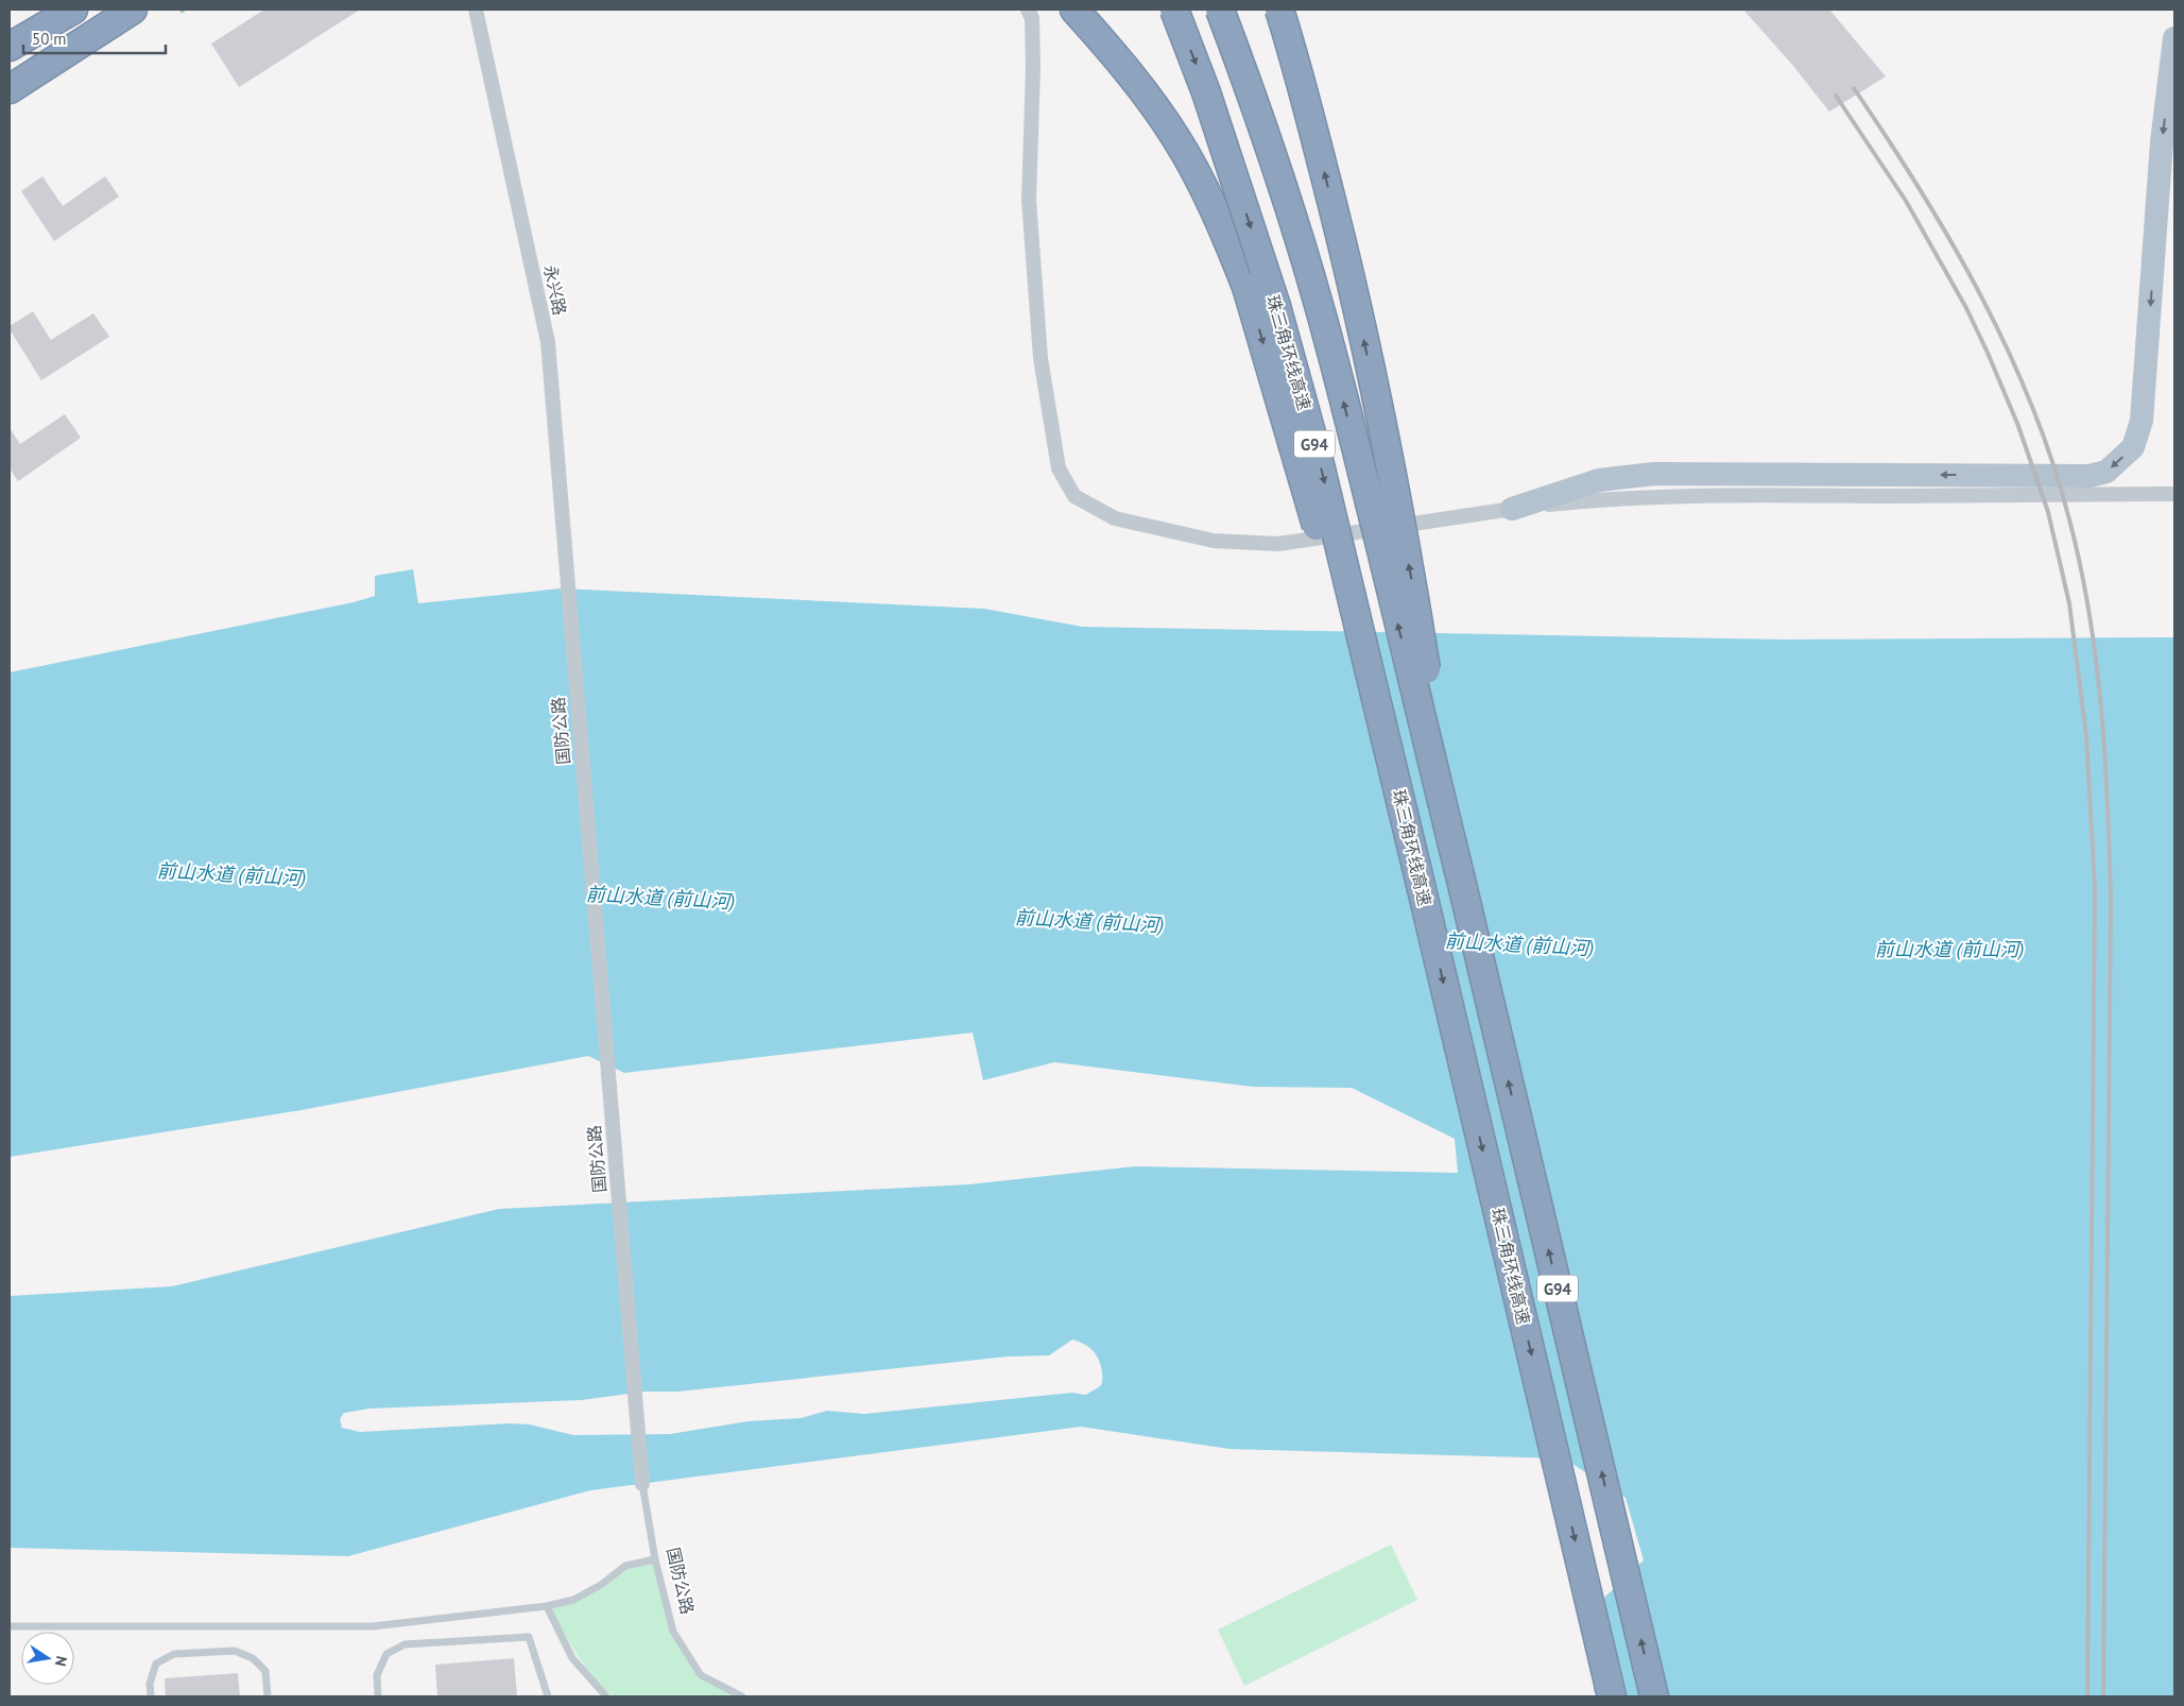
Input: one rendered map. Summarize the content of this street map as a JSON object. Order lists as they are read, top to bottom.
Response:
{
  "streets": {
    "highway": ["珠三角环线高速", "G94"],
    "street": ["永兴路", "国防公路"]
  },
  "crossings": [
    ["永兴路", "国防公路"]
  ],
  "water": ["前山水道 (前山河)"],
  "scale_bar": "50 m",
  "north": "right"
}
